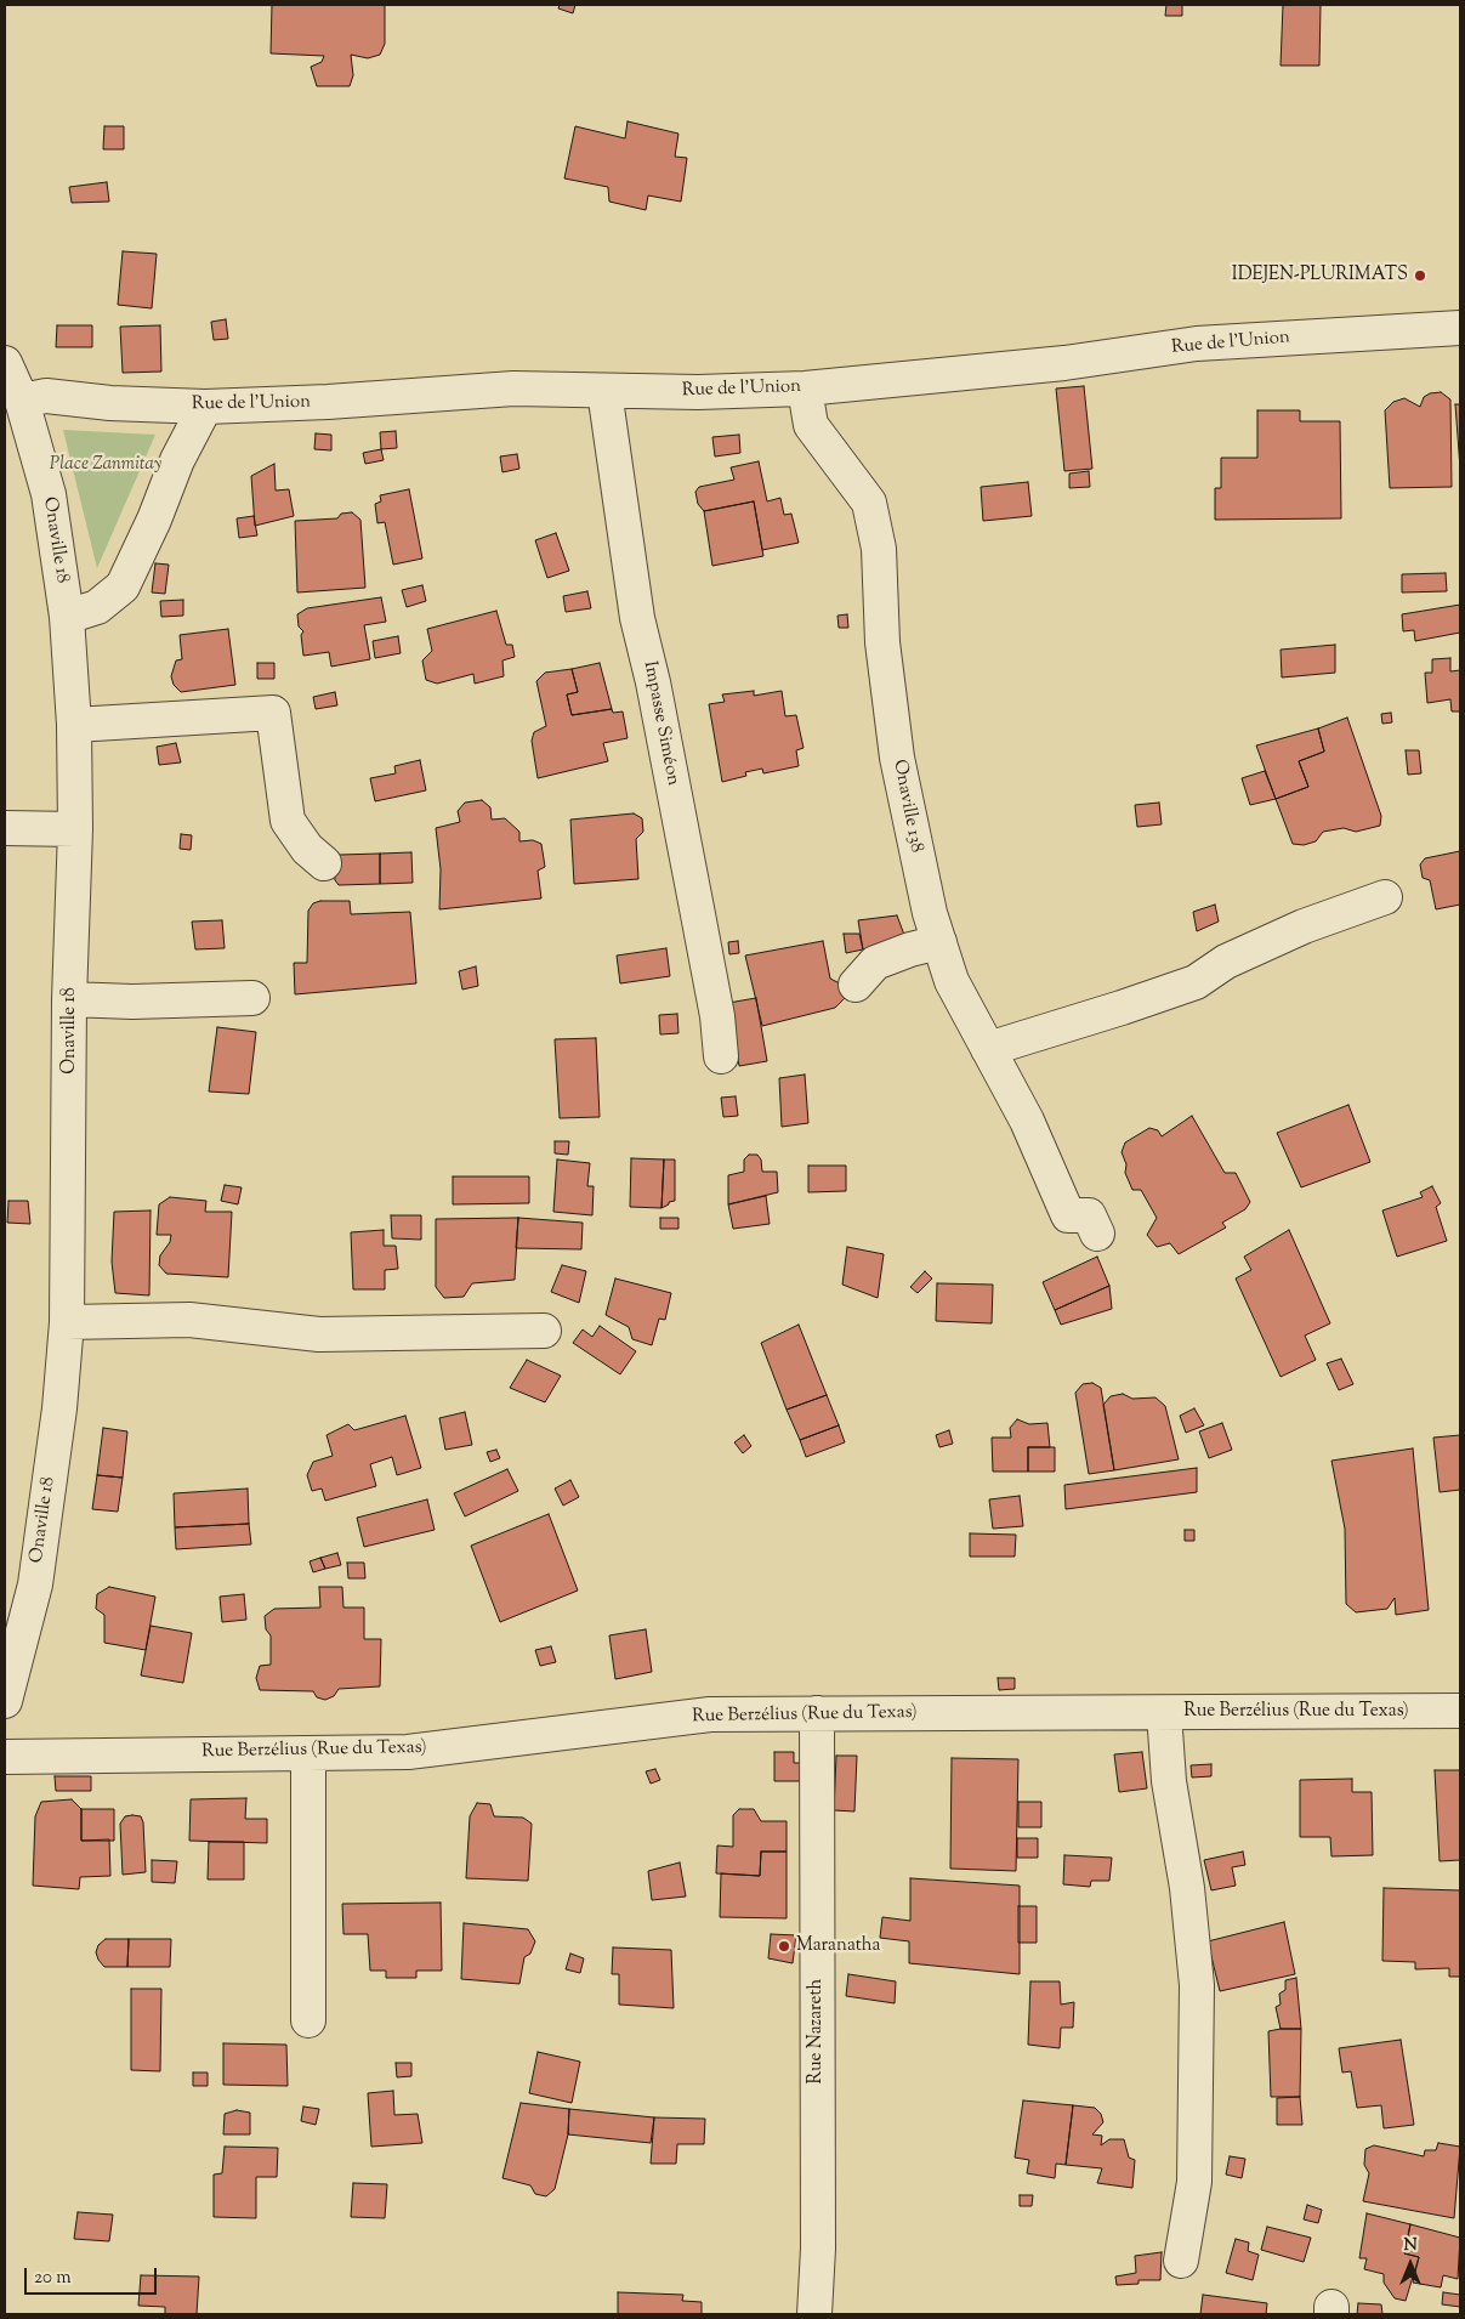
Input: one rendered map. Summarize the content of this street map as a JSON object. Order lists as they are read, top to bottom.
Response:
{
  "streets": {
    "street": [
      "Rue de l'Union",
      "Onaville 18",
      "Impasse Siméon",
      "Onaville 138",
      "Rue Berzélius (Rue du Texas)",
      "Rue Nazareth"
    ]
  },
  "crossings": [
    ["Rue de l'Union", "Onaville 18"],
    ["Rue de l'Union", "Impasse Siméon"],
    ["Rue de l'Union", "Onaville 138"],
    ["Rue Berzélius (Rue du Texas)", "Rue Nazareth"]
  ],
  "parks": ["Place Zanmitay"],
  "places": ["IDEJEN-PLURIMATS", "Maranatha"],
  "scale_bar": "20 m",
  "north": "top"
}
